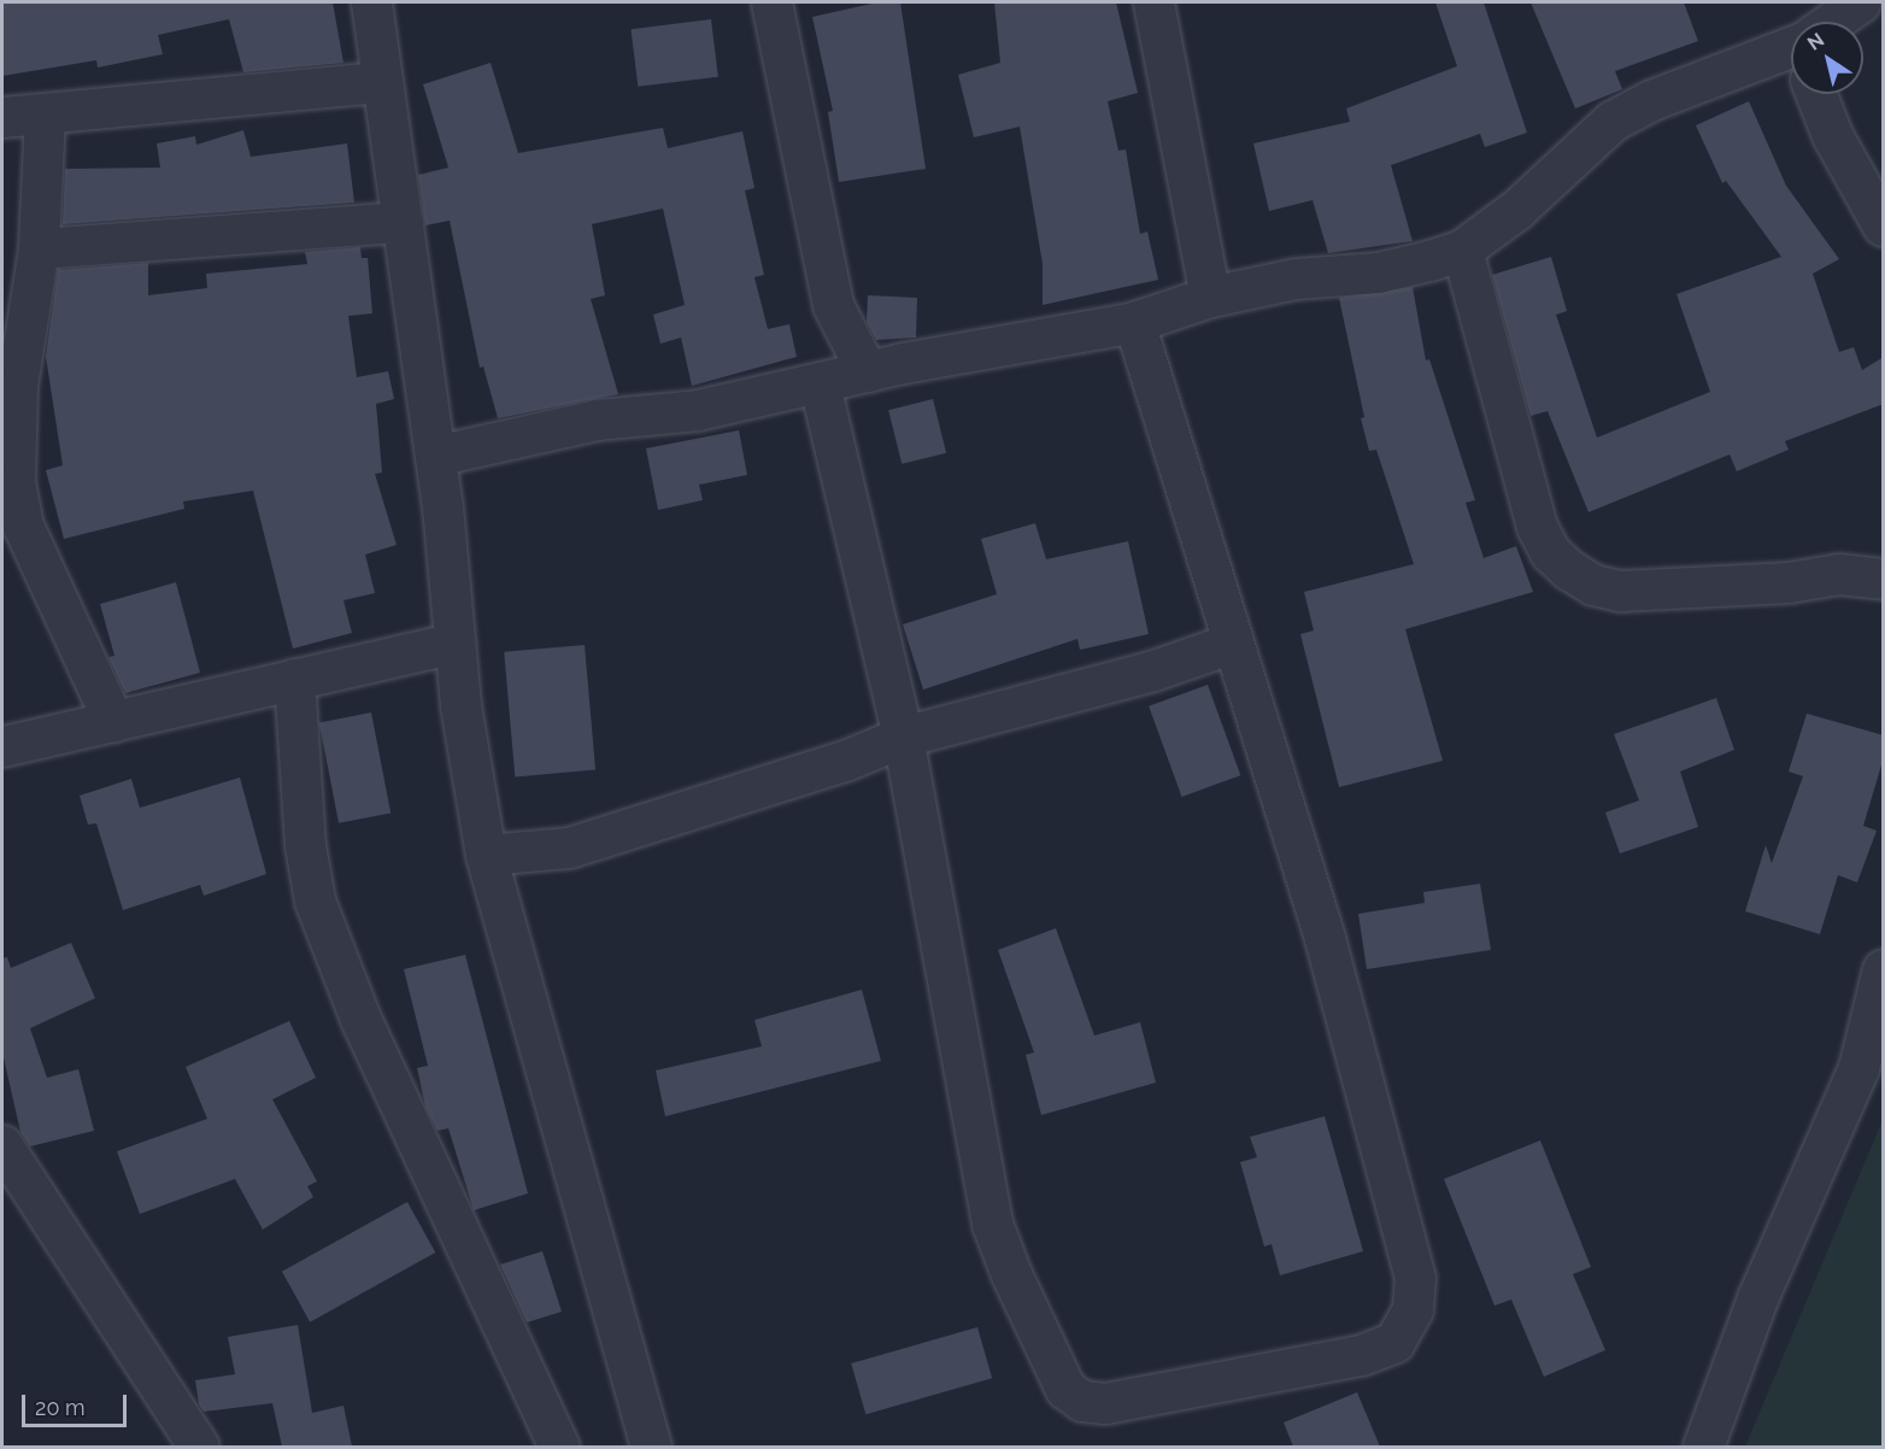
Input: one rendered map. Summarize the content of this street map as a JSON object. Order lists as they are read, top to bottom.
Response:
{
  "scale_bar": "20 m",
  "north": "top left"
}
